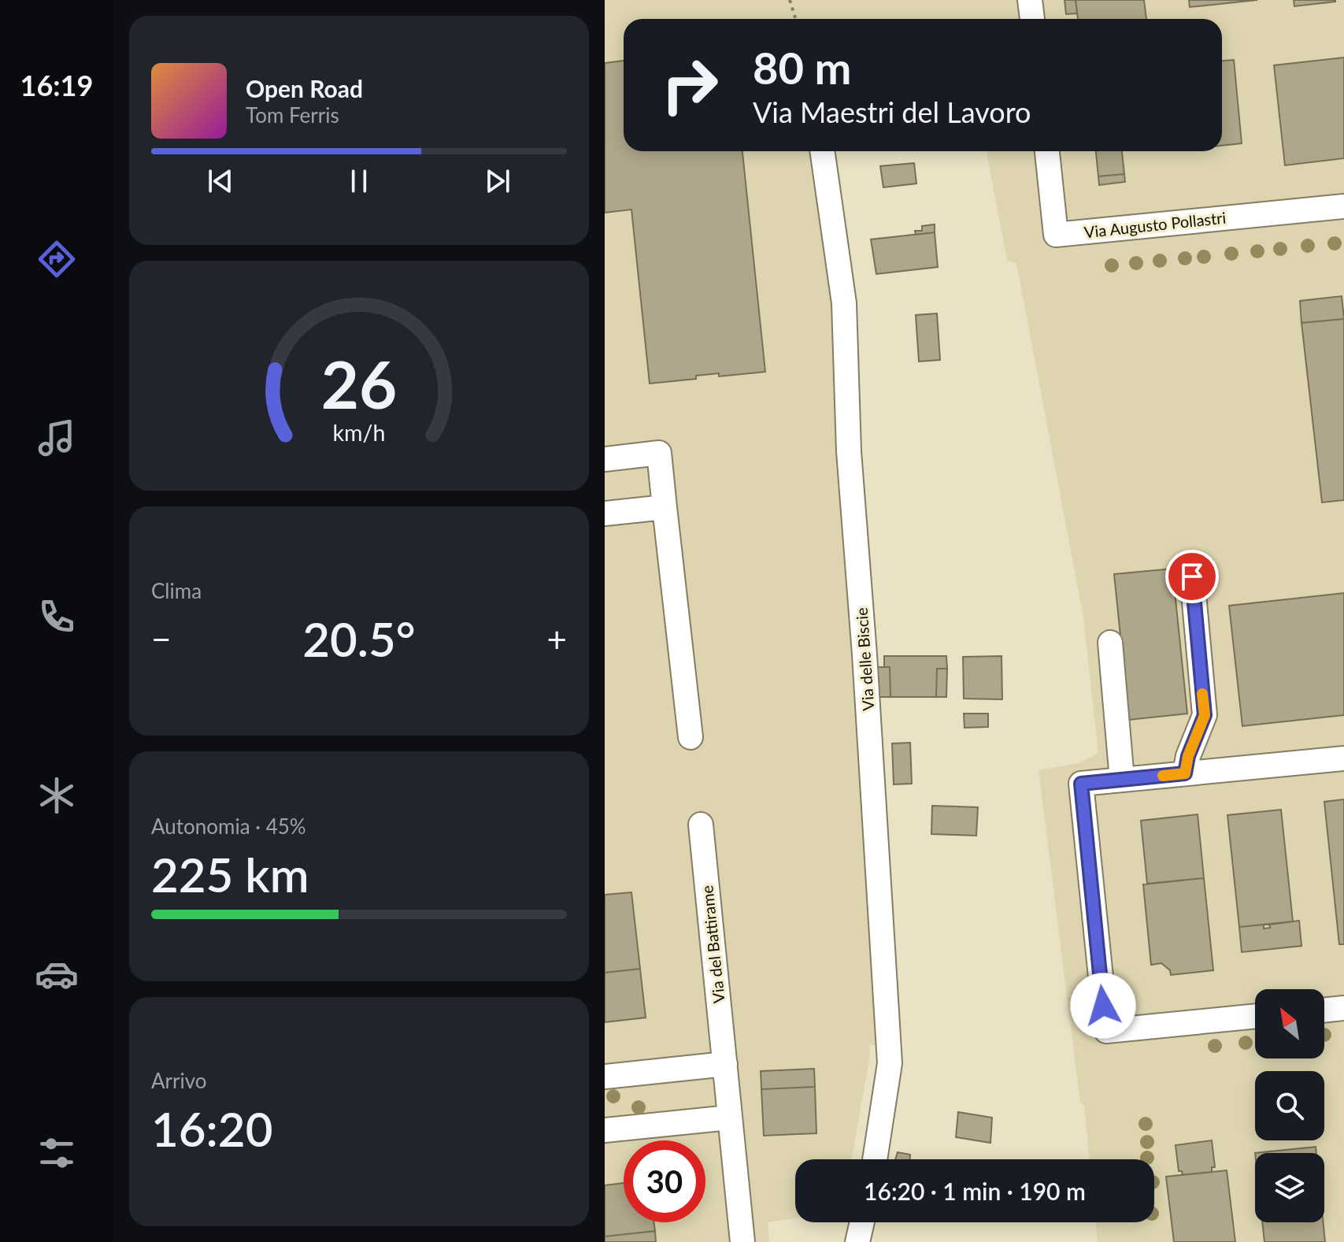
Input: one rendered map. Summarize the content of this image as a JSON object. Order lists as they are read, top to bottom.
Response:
{
  "streets": {
    "street": ["Via Augusto Pollastri", "Via delle Biscie", "Via del Battirame"]
  },
  "north": "top left",
  "page": {
    "tabs": "16:19",
    "turn": ["80 m", "Via Maestri del Lavoro"],
    "song": ["Open Road", "Tom Ferris"],
    "tile": [
      "Clima",
      ["Autonomia · 45%", "225 km"],
      ["Arrivo", "16:20"]
    ],
    "heat": ["−", "20.5°", "+"],
    "limit": "30",
    "trip": "16:20 · 1 min · 190 m",
    "gauge": ["26", "km/h"]
  }
}
